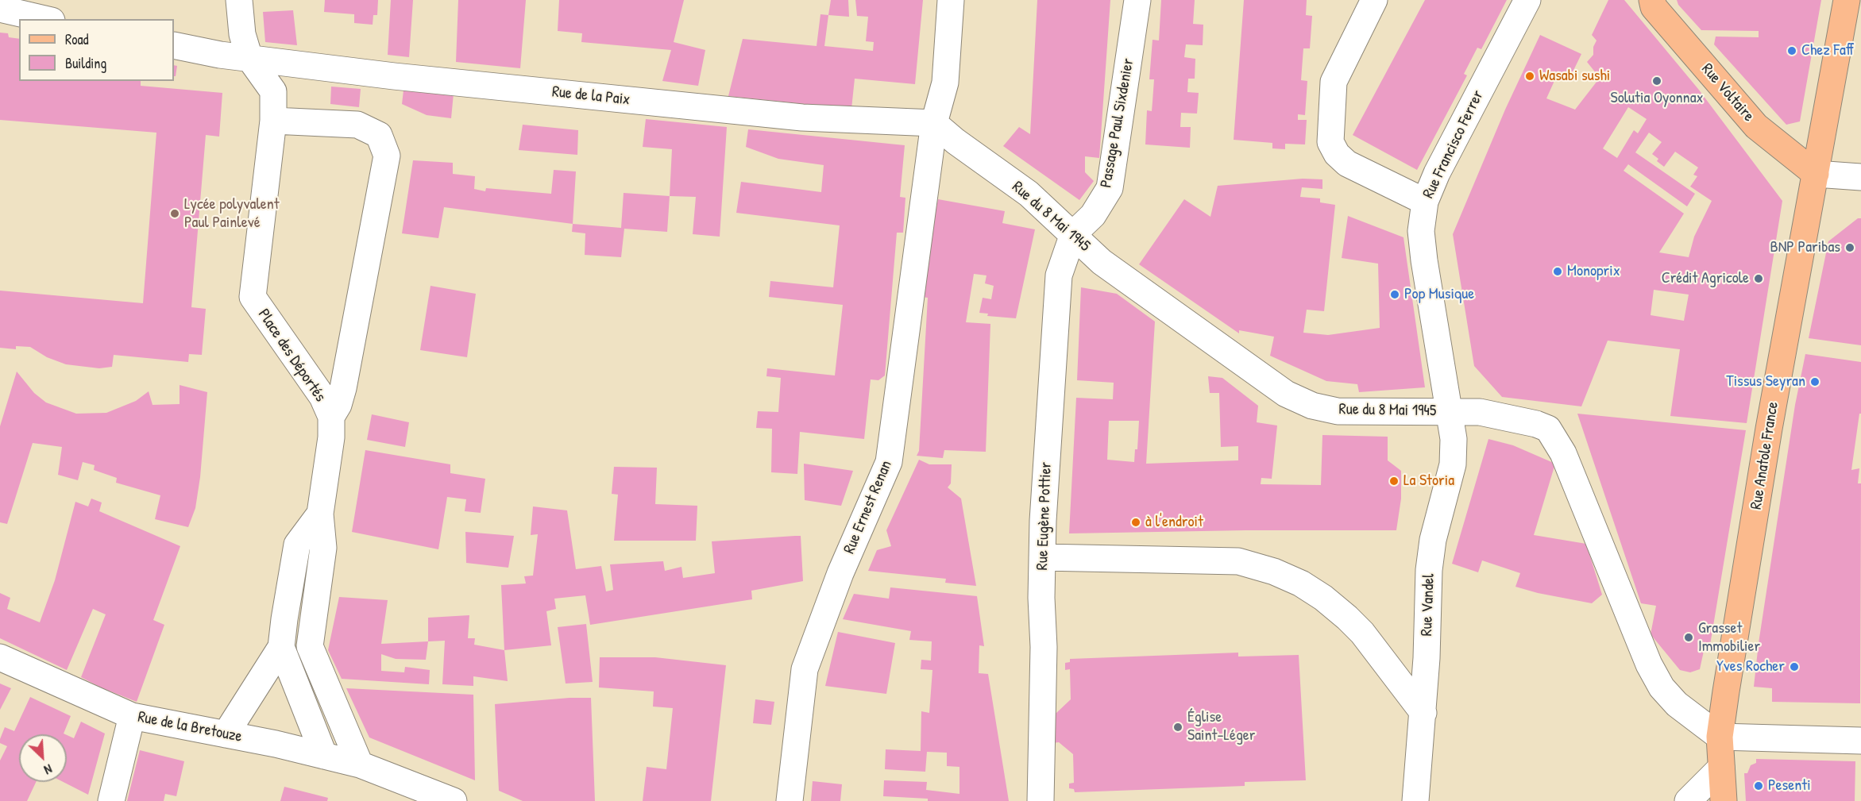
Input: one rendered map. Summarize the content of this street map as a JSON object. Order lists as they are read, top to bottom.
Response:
{
  "streets": {
    "main road": ["Rue Voltaire", "Rue Anatole France"],
    "street": [
      "Rue de la Paix",
      "Passage Paul Sixdenier",
      "Rue Francisco Ferrer",
      "Rue du 8 Mai 1945",
      "Place des Déportés",
      "Rue Ernest Renan",
      "Rue Eugène Pottier",
      "Rue Vandel",
      "Rue de la Bretouze"
    ]
  },
  "crossings": [
    ["Rue Voltaire", "Rue Anatole France"],
    ["Rue de la Paix", "Rue du 8 Mai 1945"],
    ["Rue de la Paix", "Place des Déportés"],
    ["Rue de la Paix", "Rue Ernest Renan"],
    ["Passage Paul Sixdenier", "Rue du 8 Mai 1945"],
    ["Passage Paul Sixdenier", "Rue Eugène Pottier"],
    ["Rue Francisco Ferrer", "Rue du 8 Mai 1945"],
    ["Rue Francisco Ferrer", "Rue Vandel"],
    ["Rue du 8 Mai 1945", "Rue Anatole France"],
    ["Rue du 8 Mai 1945", "Rue Ernest Renan"],
    ["Rue du 8 Mai 1945", "Rue Eugène Pottier"],
    ["Rue du 8 Mai 1945", "Rue Vandel"],
    ["Place des Déportés", "Rue de la Bretouze"]
  ],
  "places": [
    "Chez Faff",
    "Wasabi sushi",
    "Solutia Oyonnax",
    "Lycée polyvalent Paul Painlevé",
    "BNP Paribas",
    "Monoprix",
    "Crédit Agricole",
    "Pop Musique",
    "Tissus Seyran",
    "La Storia",
    "à l'endroit",
    "Grasset Immobilier",
    "Yves Rocher",
    "Église Saint-Léger",
    "Pesenti"
  ],
  "legend": ["Road", "Building"],
  "north": "bottom right"
}
